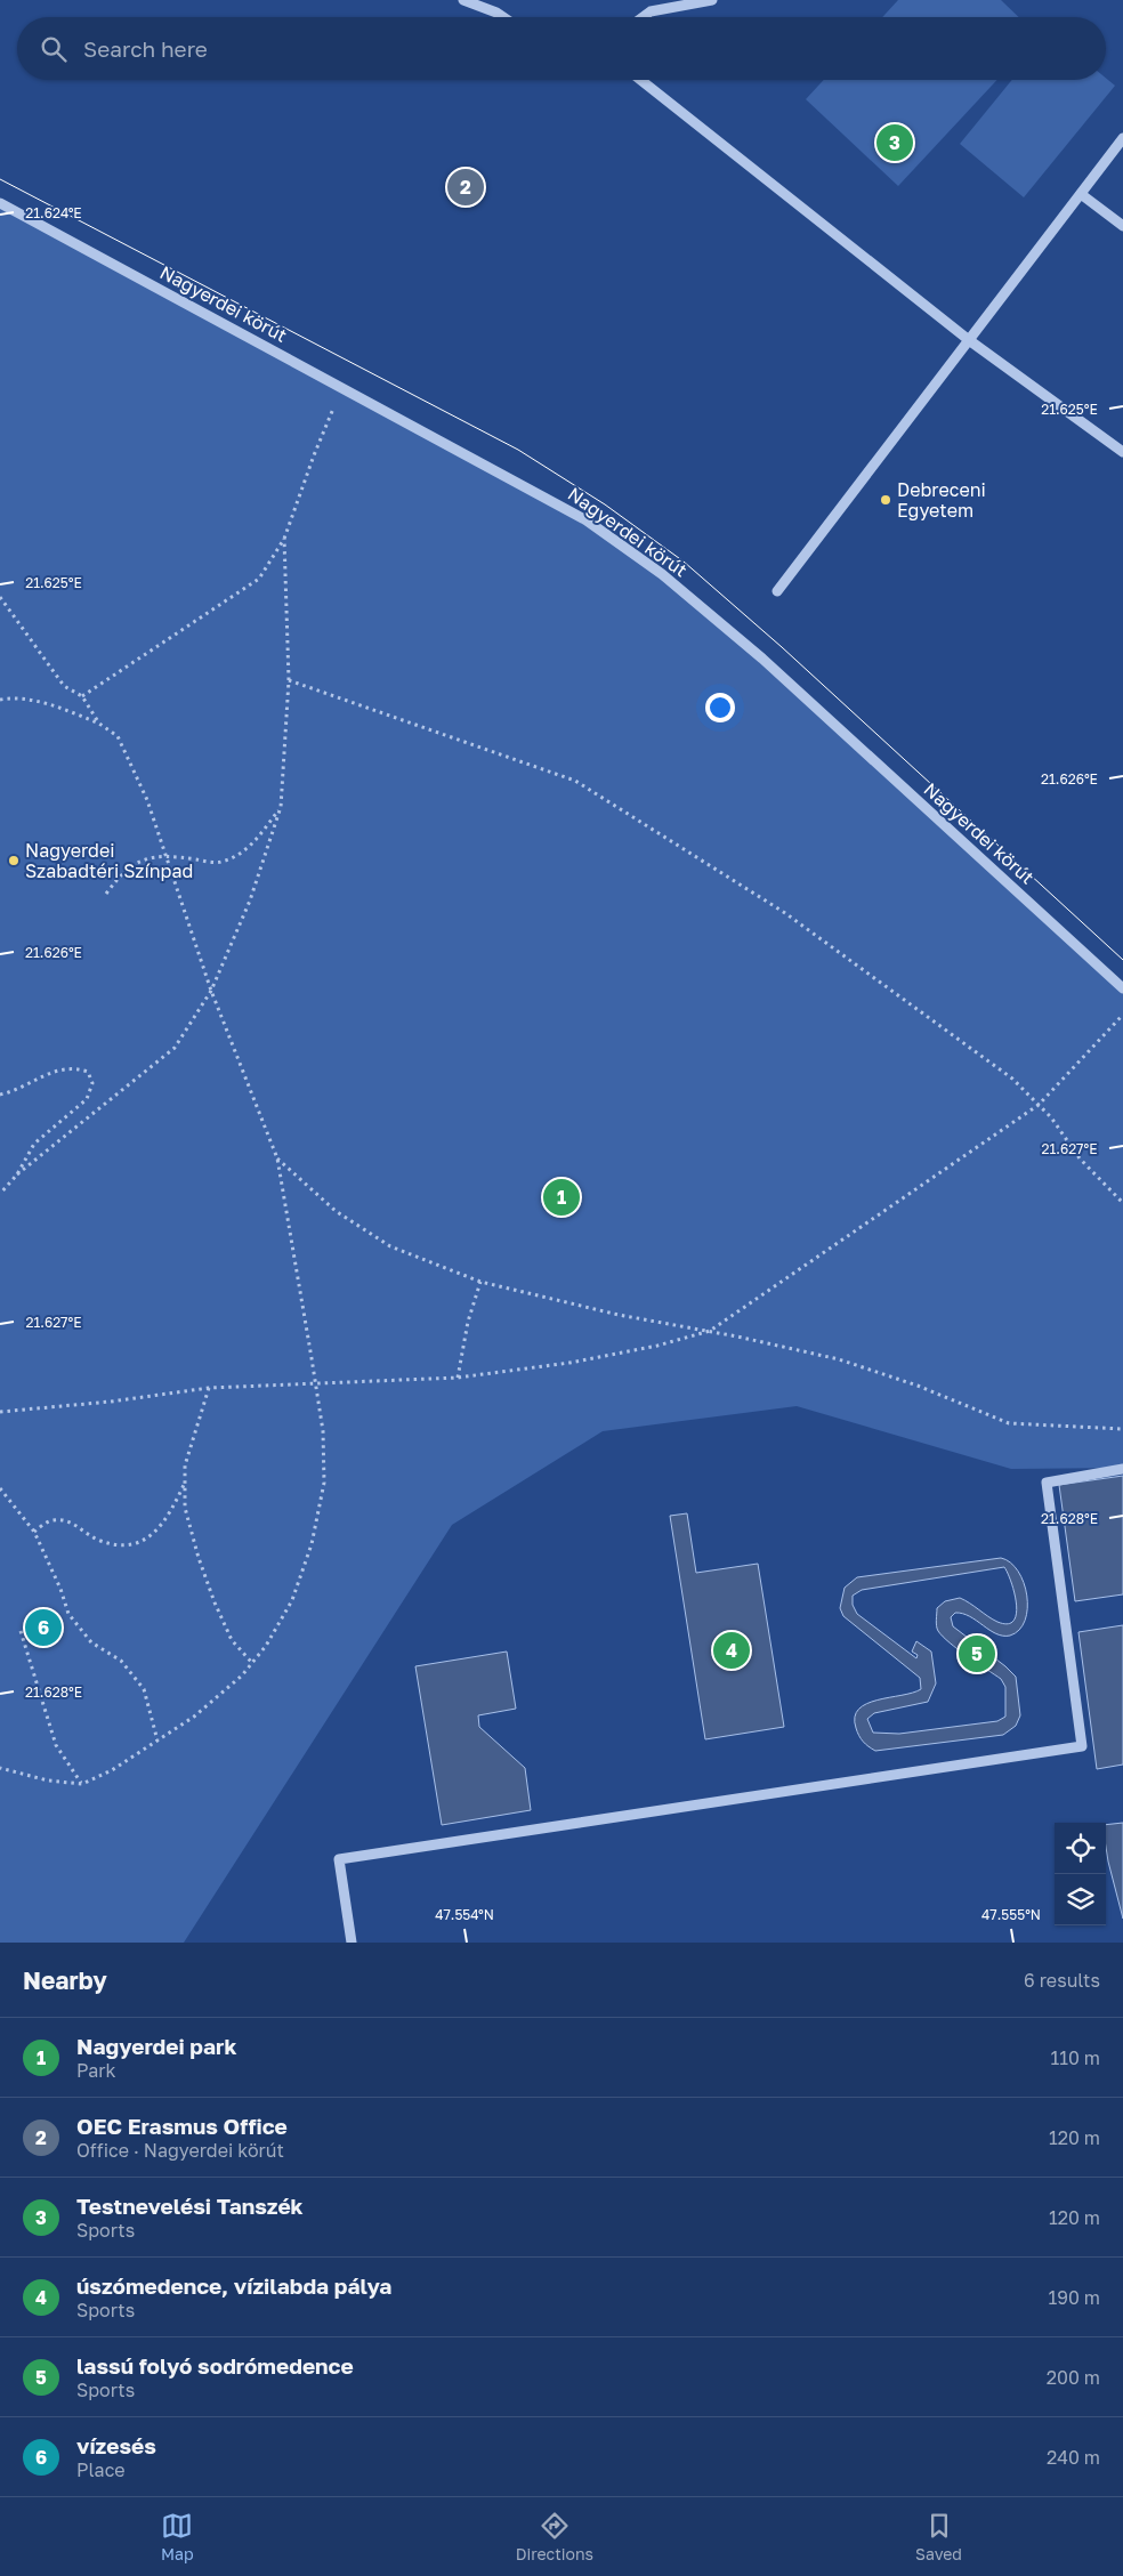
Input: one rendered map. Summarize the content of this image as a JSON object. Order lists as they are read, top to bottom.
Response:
{
  "streets": {
    "street": ["Nagyerdei körút"]
  },
  "places": ["Debreceni Egyetem", "Nagyerdei Szabadtéri Színpad"],
  "page": {
    "search": "Search here",
    "pins": [
      "3",
      "2",
      "1",
      "6",
      "4",
      "5"
    ],
    "heading": ["Nearby", "6 results"],
    "list": [
      {
        "mark": "1",
        "name": "Nagyerdei park",
        "note": "Park",
        "value": "110 m"
      },
      {
        "mark": "2",
        "name": "OEC Erasmus Office",
        "note": "Office · Nagyerdei körút",
        "value": "120 m"
      },
      {
        "mark": "3",
        "name": "Testnevelési Tanszék",
        "note": "Sports",
        "value": "120 m"
      },
      {
        "mark": "4",
        "name": "úszómedence, vízilabda pálya",
        "note": "Sports",
        "value": "190 m"
      },
      {
        "mark": "5",
        "name": "lassú folyó sodrómedence",
        "note": "Sports",
        "value": "200 m"
      },
      {
        "mark": "6",
        "name": "vízesés",
        "note": "Place",
        "value": "240 m"
      }
    ],
    "nav": ["Map", "Directions", "Saved"]
  },
  "coordinates": [
    "21.624°E",
    "21.625°E",
    "21.626°E",
    "21.627°E",
    "21.628°E",
    "47.554°N",
    "47.555°N"
  ]
}
